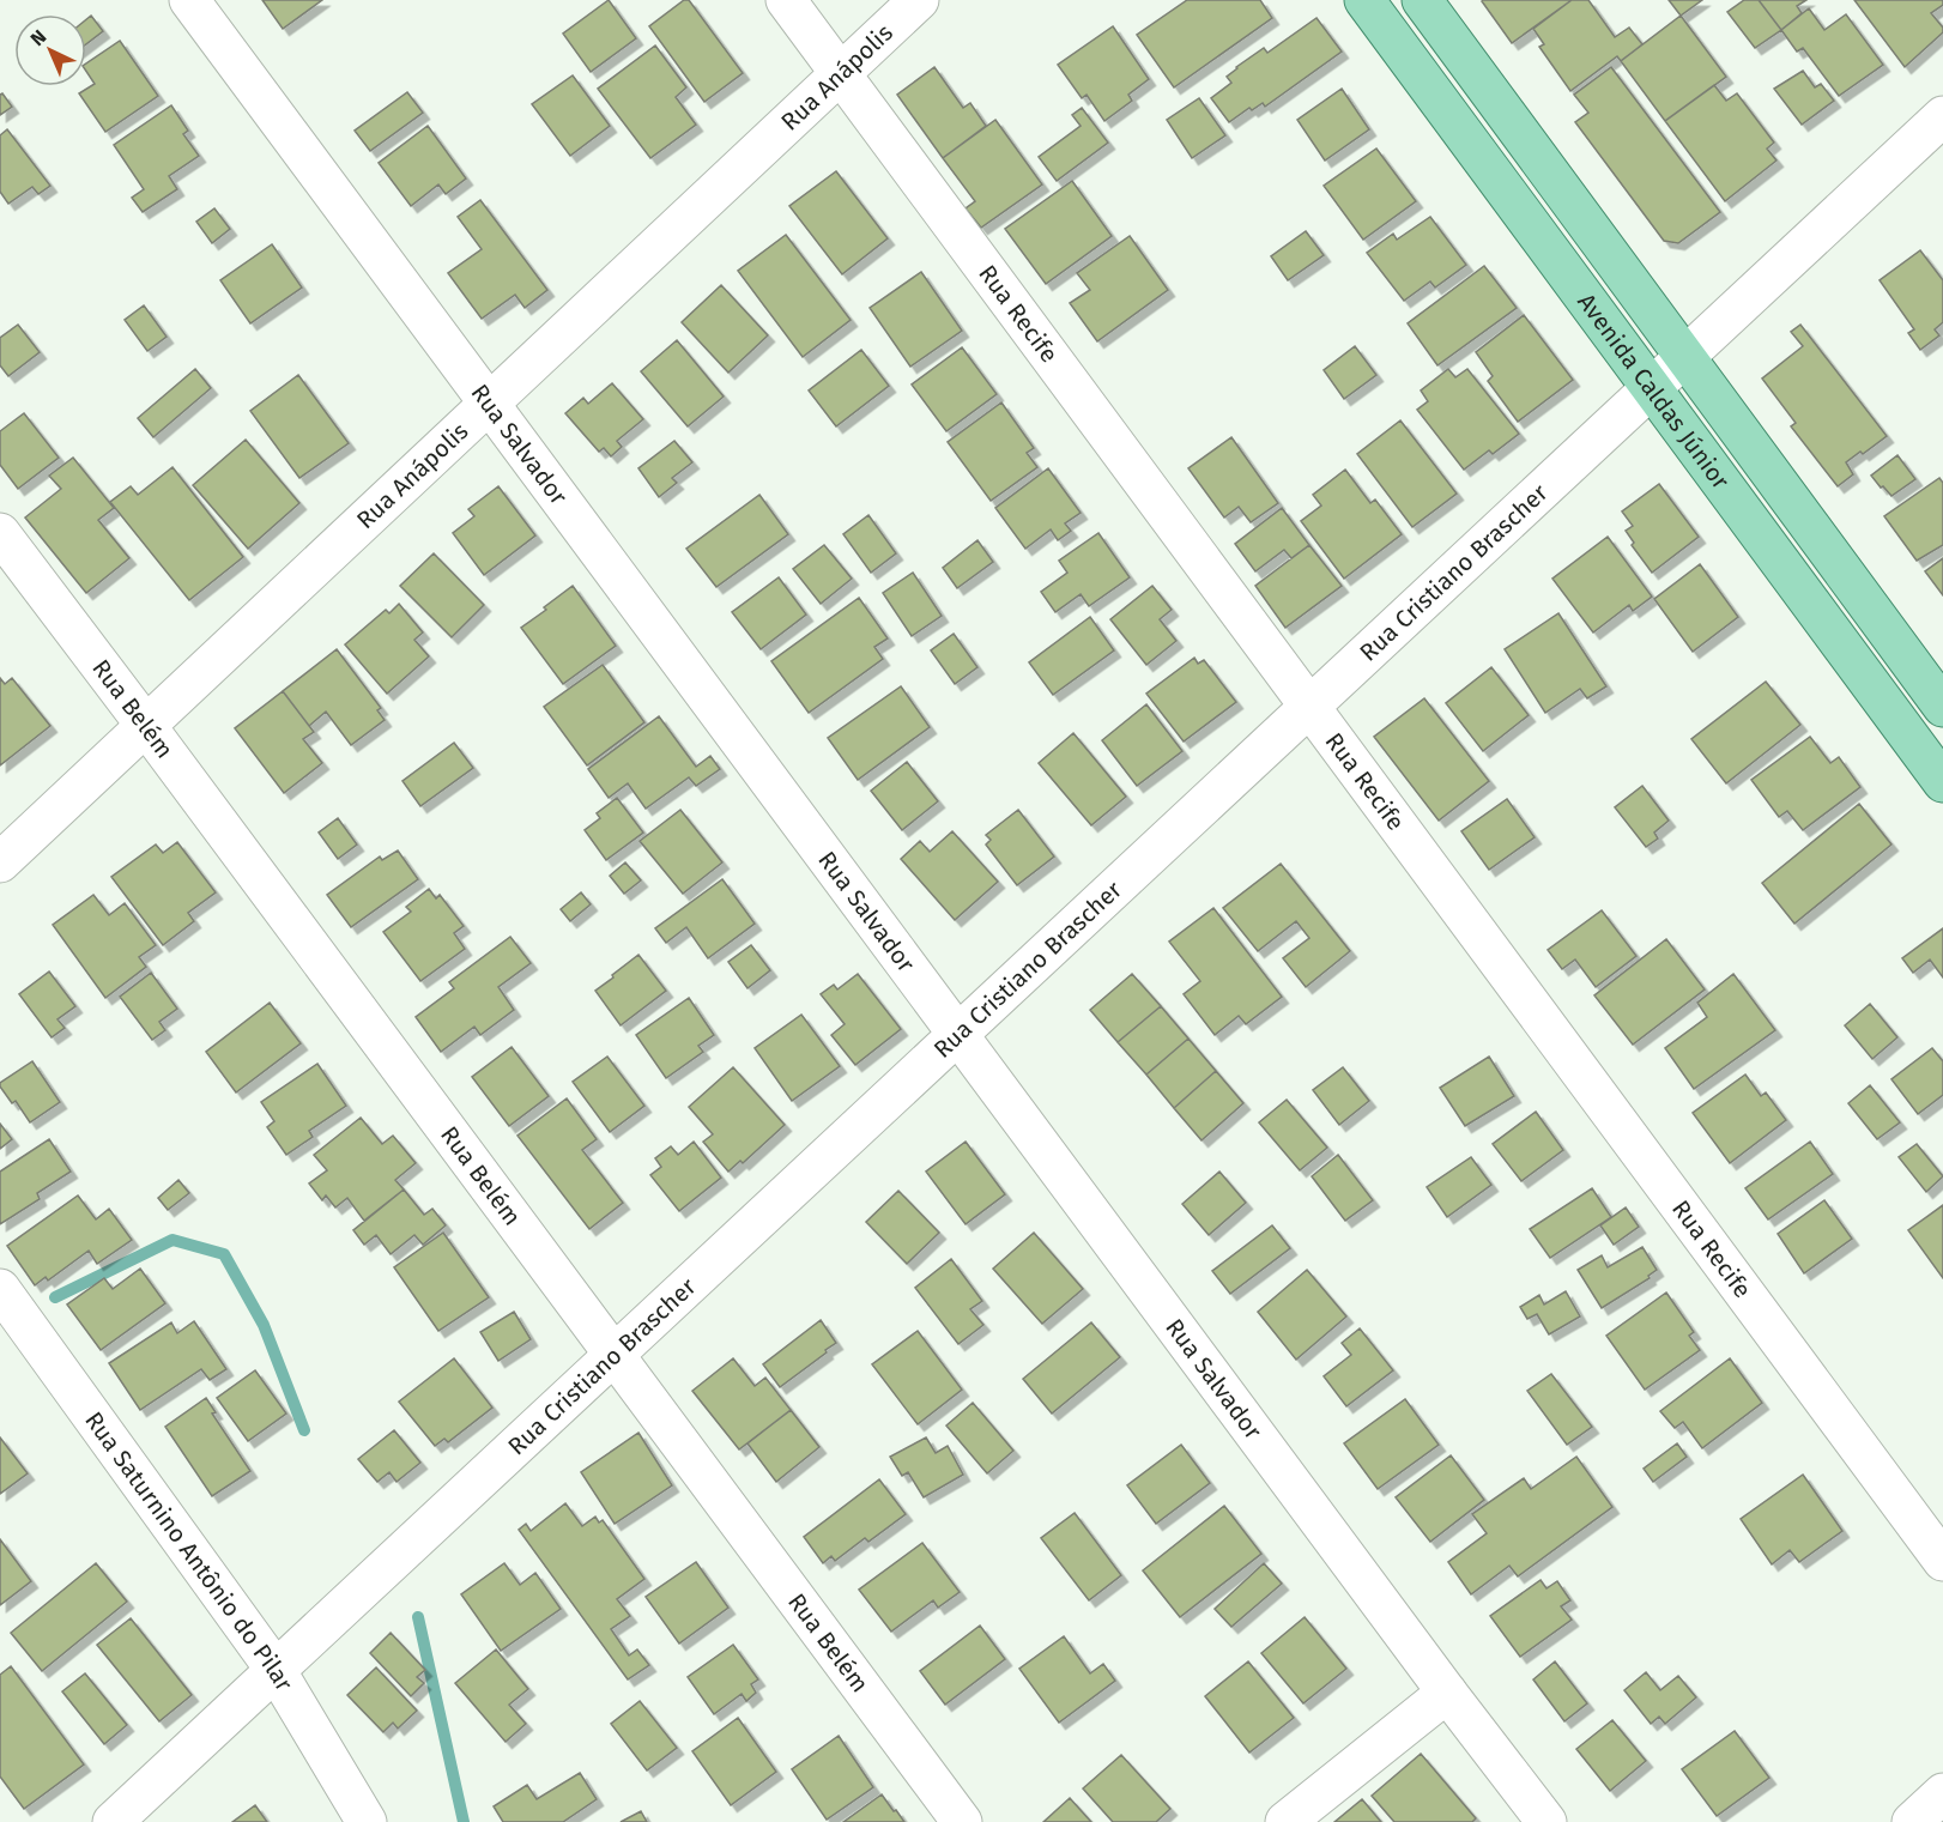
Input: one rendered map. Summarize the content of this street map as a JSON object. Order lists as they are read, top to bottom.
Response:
{
  "streets": {
    "main road": ["Avenida Caldas Júnior"],
    "street": [
      "Rua Anápolis",
      "Rua Recife",
      "Rua Salvador",
      "Rua Cristiano Brascher",
      "Rua Belém",
      "Rua Saturnino Antônio do Pilar"
    ]
  },
  "crossings": [
    ["Rua Anápolis", "Rua Recife"],
    ["Rua Anápolis", "Rua Salvador"],
    ["Rua Anápolis", "Rua Belém"],
    ["Rua Recife", "Rua Cristiano Brascher"],
    ["Avenida Caldas Júnior", "Rua Cristiano Brascher"],
    ["Rua Salvador", "Rua Cristiano Brascher"],
    ["Rua Cristiano Brascher", "Rua Belém"],
    ["Rua Cristiano Brascher", "Rua Saturnino Antônio do Pilar"]
  ],
  "north": "top left"
}
